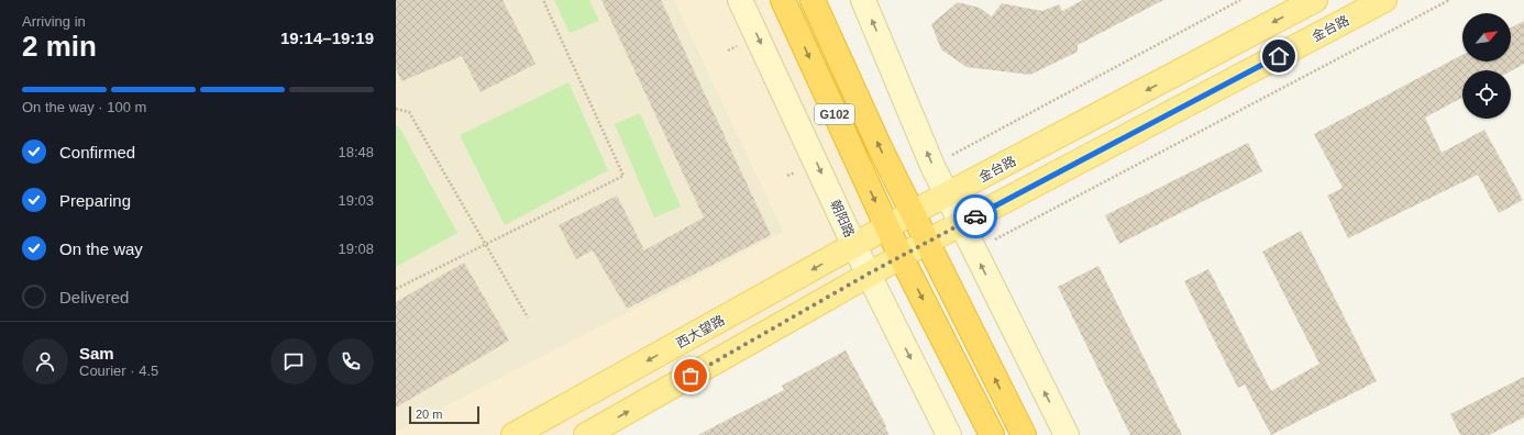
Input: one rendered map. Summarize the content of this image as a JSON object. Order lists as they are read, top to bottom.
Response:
{
  "streets": {
    "highway": ["G102"],
    "main road": ["金台路", "西大望路"],
    "street": ["朝阳路"]
  },
  "crossings": [
    ["金台路", "G102"],
    ["金台路", "西大望路"],
    ["G102", "西大望路"],
    ["朝阳路", "西大望路"]
  ],
  "scale_bar": "20 m",
  "north": "top right",
  "page": {
    "heading": ["2 min", "Arriving in", "19:14–19:19"],
    "panel": ["Sam", "Courier · 4.5"],
    "bar": "On the way · 100 m",
    "list": [
      ["Confirmed", "18:48"],
      ["Preparing", "19:03"],
      ["On the way", "19:08"],
      "Delivered"
    ],
    "scale": "20 m"
  }
}
